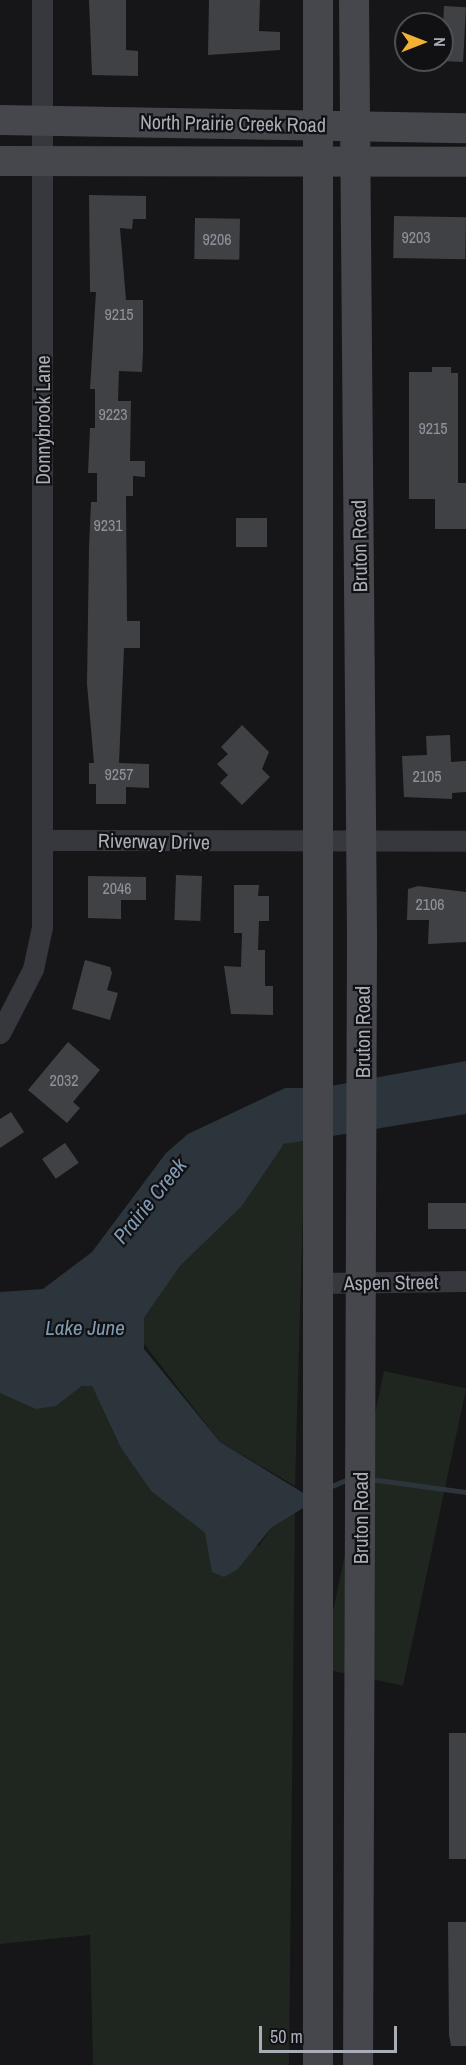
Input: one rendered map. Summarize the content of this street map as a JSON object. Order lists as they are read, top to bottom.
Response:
{
  "streets": {
    "main road": ["North Prairie Creek Road", "Bruton Road"],
    "street": ["Donnybrook Lane", "Riverway Drive", "Aspen Street"]
  },
  "crossings": [
    ["North Prairie Creek Road", "Donnybrook Lane"],
    ["North Prairie Creek Road", "Bruton Road"],
    ["Donnybrook Lane", "Riverway Drive"],
    ["Bruton Road", "Riverway Drive"],
    ["Bruton Road", "Aspen Street"]
  ],
  "water": ["Prairie Creek", "Lake June"],
  "house_numbers": [
    "9203",
    "9206",
    "9215",
    "9223",
    "9215",
    "9231",
    "9257",
    "2105",
    "2046",
    "2106",
    "2032"
  ],
  "scale_bar": "50 m",
  "north": "right"
}
